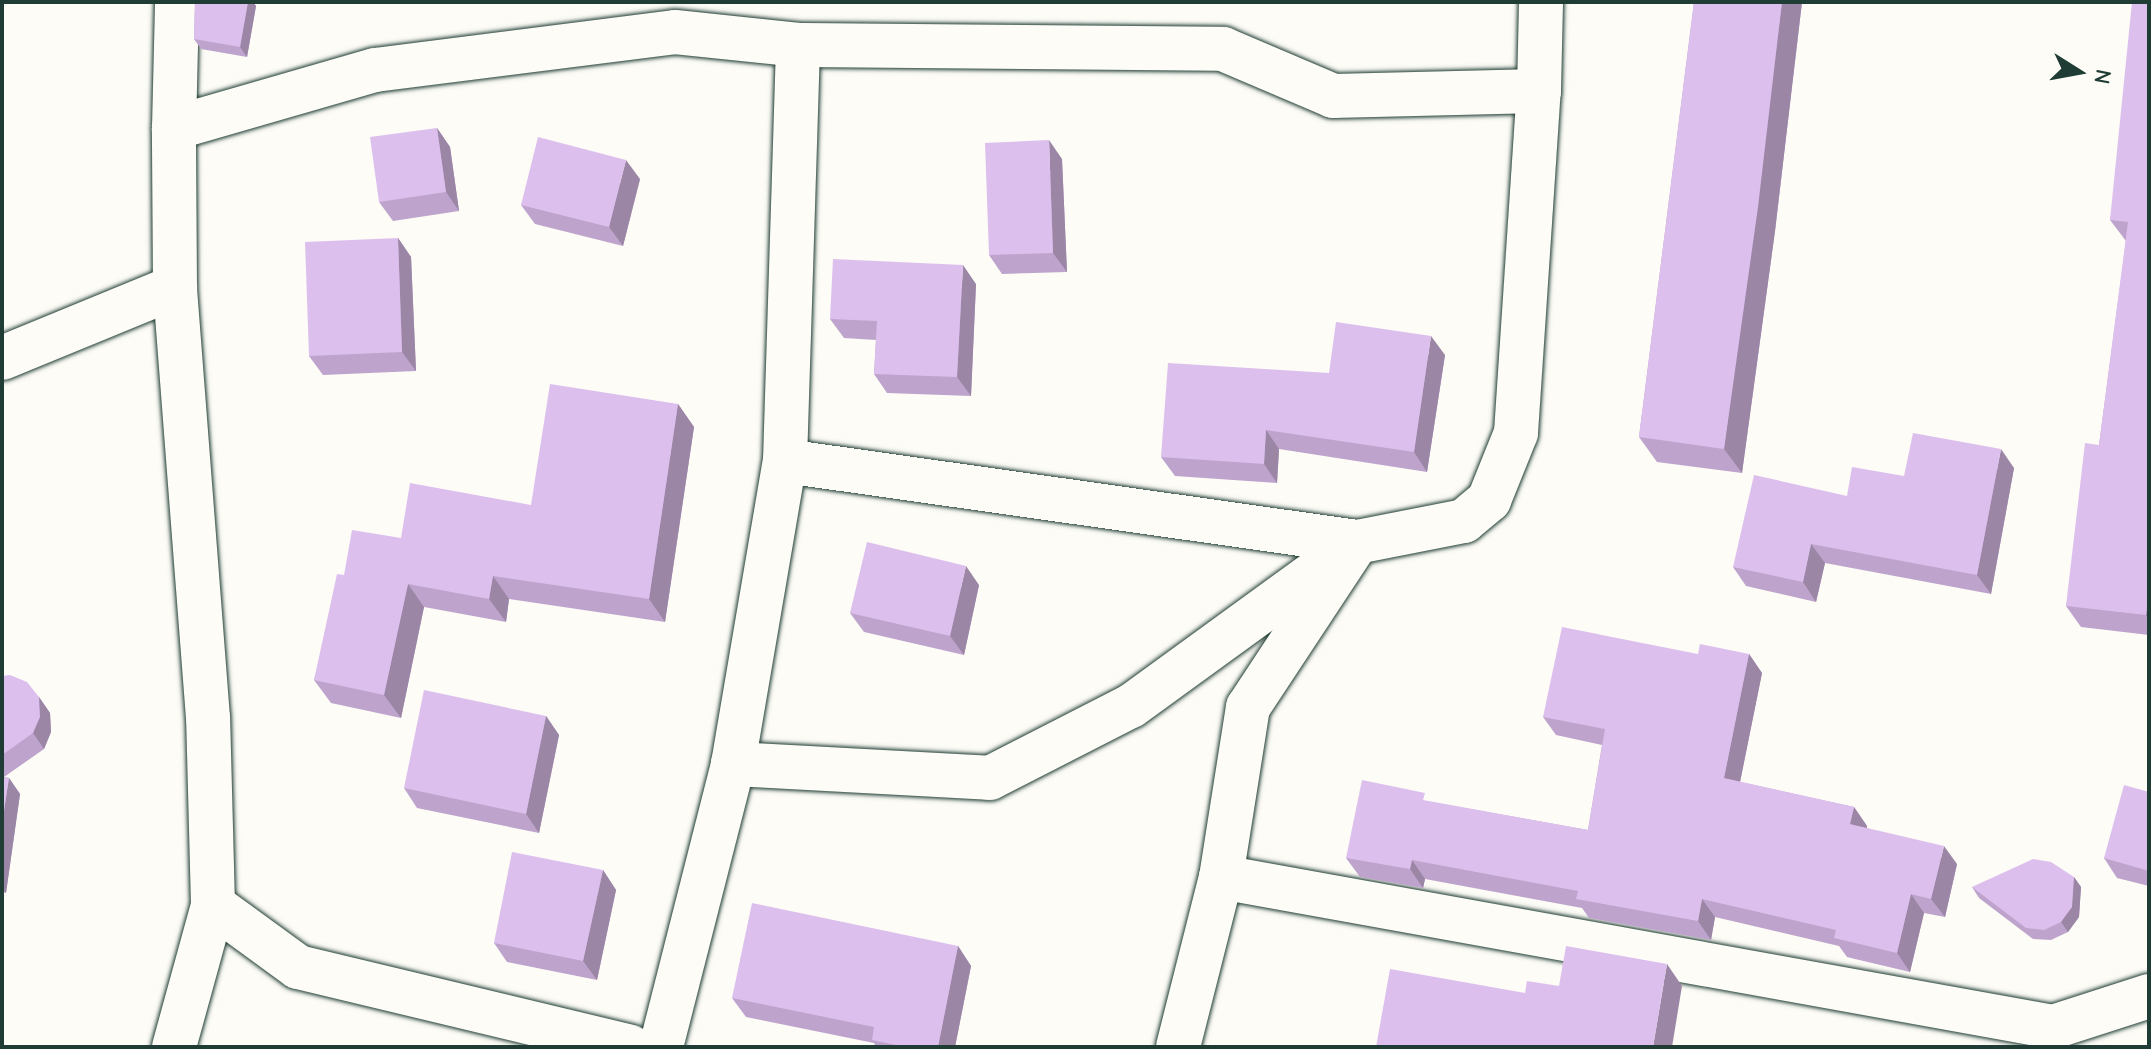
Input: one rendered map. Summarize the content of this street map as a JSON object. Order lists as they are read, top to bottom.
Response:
{
  "north": "right"
}
